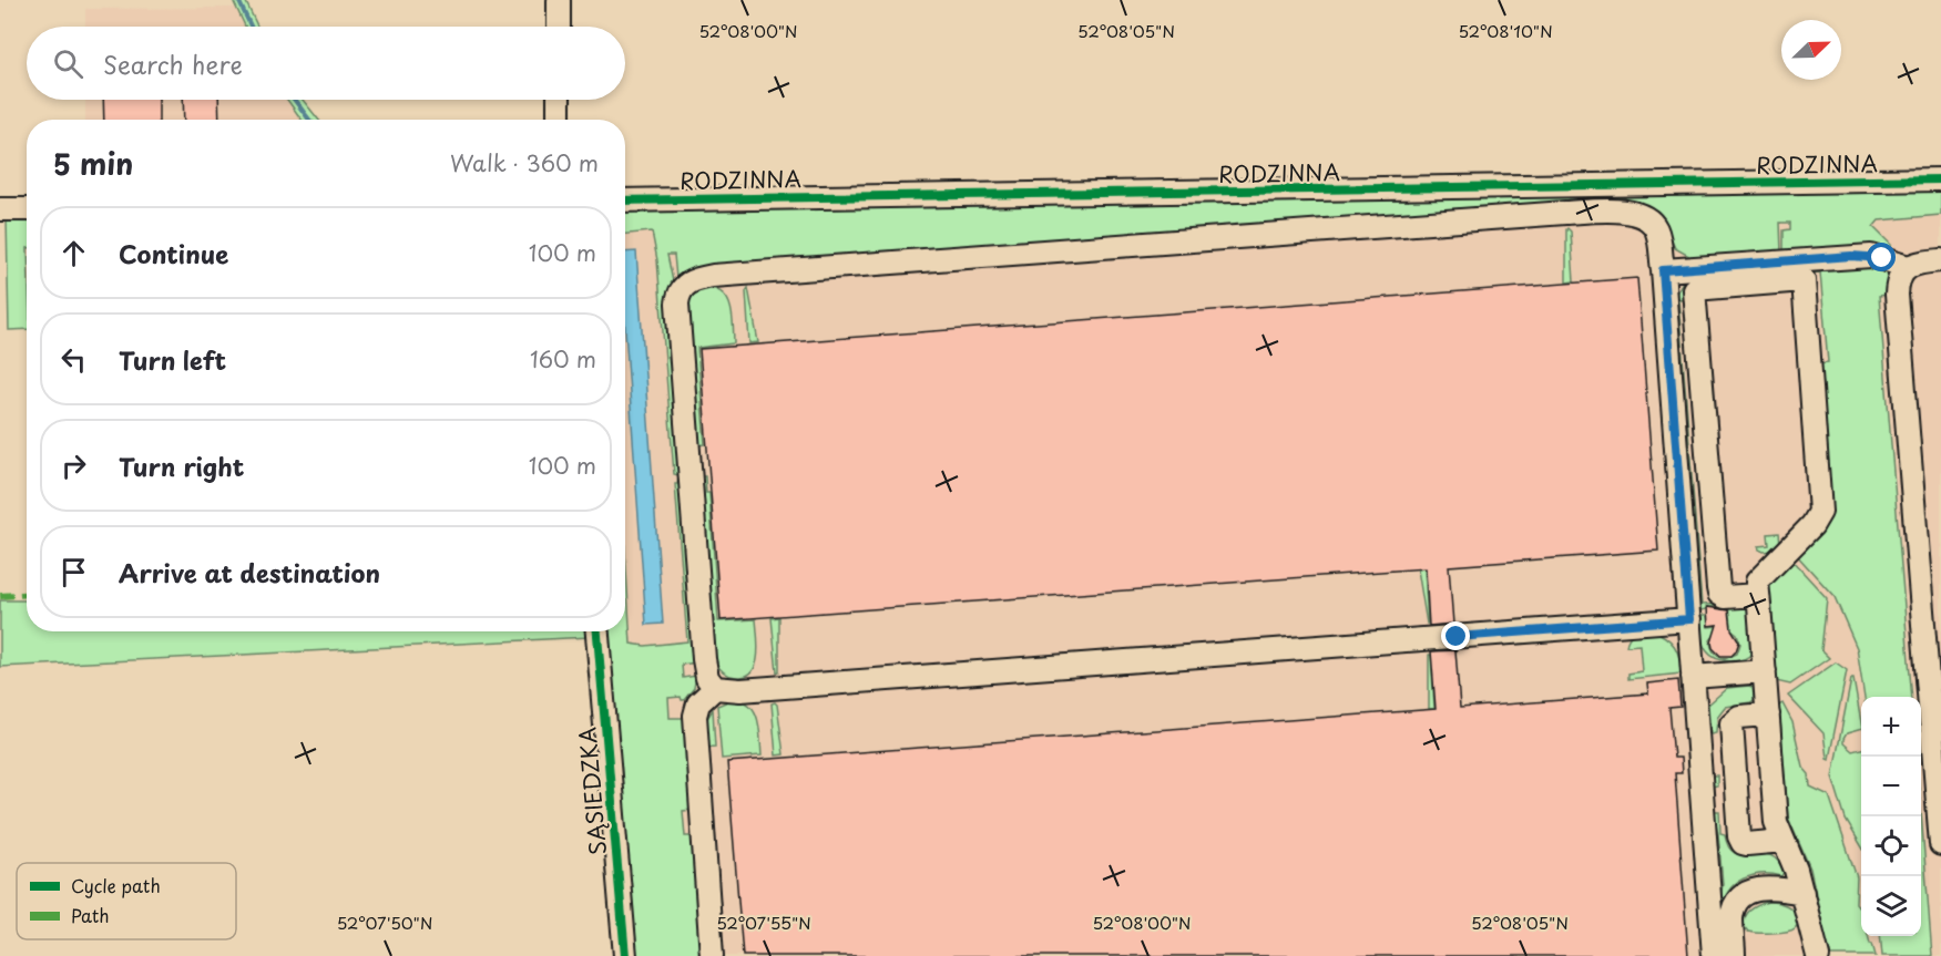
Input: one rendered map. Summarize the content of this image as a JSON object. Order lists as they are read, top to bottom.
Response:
{
  "streets": {
    "street": ["RODZINNA", "SĄSIEDZKA"]
  },
  "legend": ["Cycle path", "Path"],
  "north": "top right",
  "page": {
    "search": "Search here",
    "heading": ["5 min", "Walk · 360 m"],
    "list": [
      ["Continue", "100 m"],
      ["Turn left", "160 m"],
      ["Turn right", "100 m"],
      "Arrive at destination"
    ],
    "map_buttons": ["+", "−"]
  },
  "coordinates": [
    "52°08'00\"N",
    "52°08'05\"N",
    "52°08'10\"N",
    "52°07'50\"N",
    "52°07'55\"N"
  ]
}
